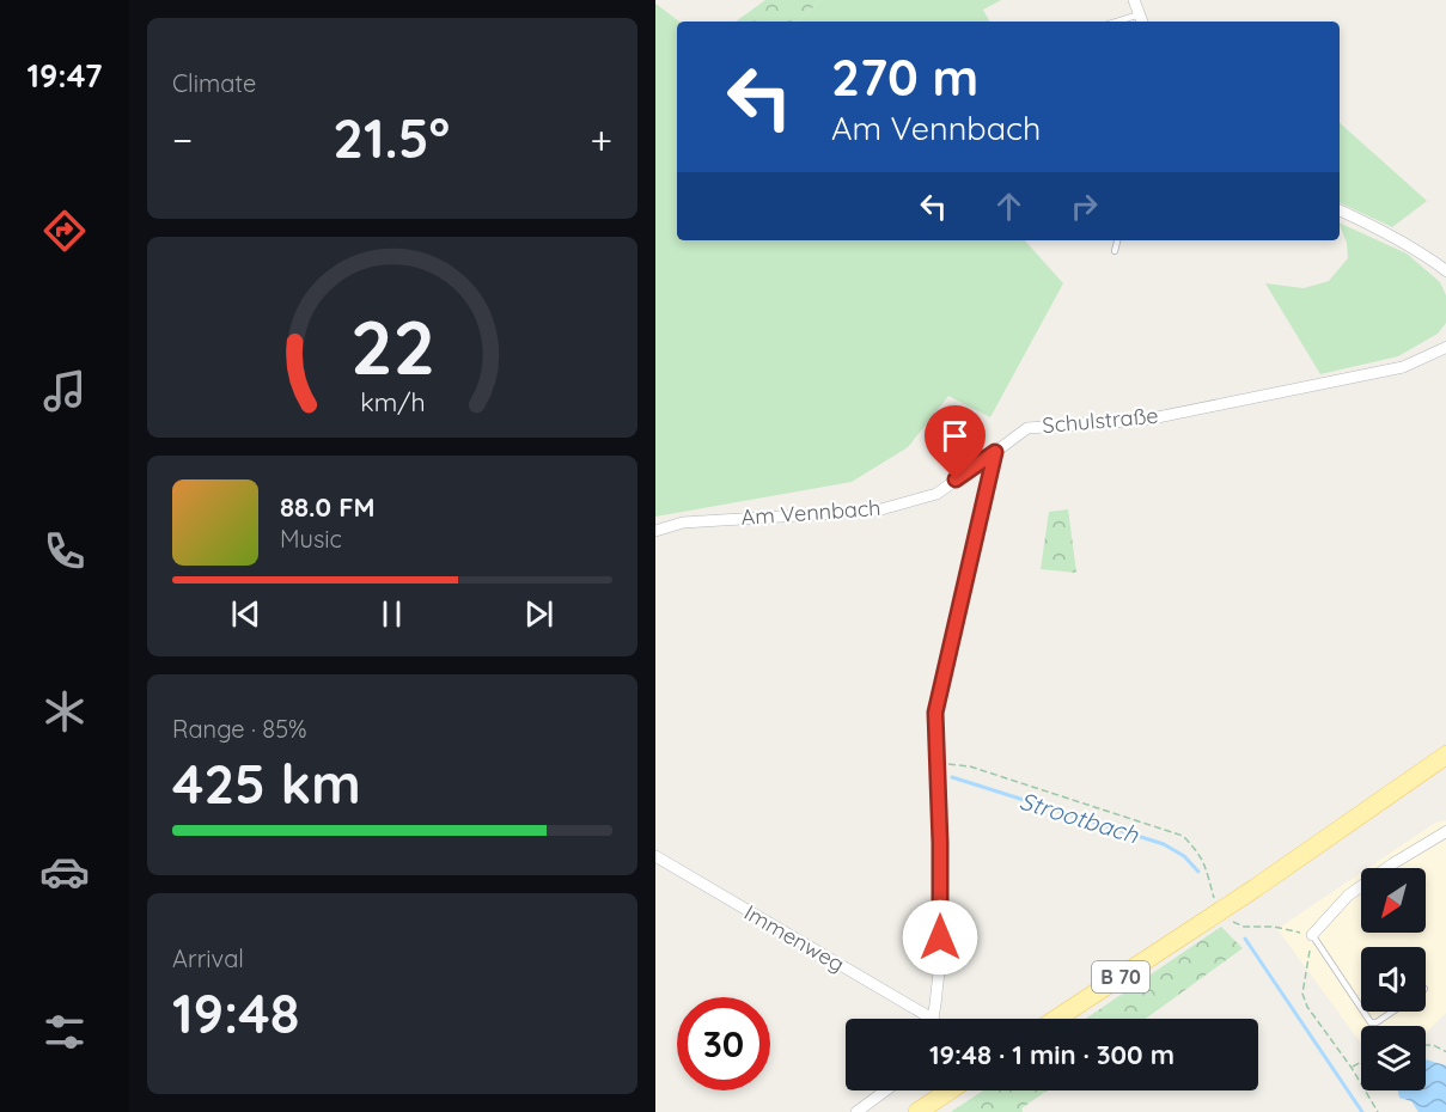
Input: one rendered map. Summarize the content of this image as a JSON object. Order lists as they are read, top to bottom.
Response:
{
  "streets": {
    "main road": ["B 70"],
    "street": ["Schulstraße", "Am Vennbach", "Immenweg"]
  },
  "crossings": [
    ["Schulstraße", "Am Vennbach"]
  ],
  "water": ["Strootbach"],
  "north": "bottom left",
  "page": {
    "tabs": "19:47",
    "tile": [
      "Climate",
      ["Range · 85%", "425 km"],
      ["Arrival", "19:48"]
    ],
    "turn": ["270 m", "Am Vennbach"],
    "heat": ["−", "21.5°", "+"],
    "song": ["88.0 FM", "Music"],
    "limit": "30",
    "trip": "19:48 · 1 min · 300 m",
    "gauge": ["22", "km/h"]
  }
}
